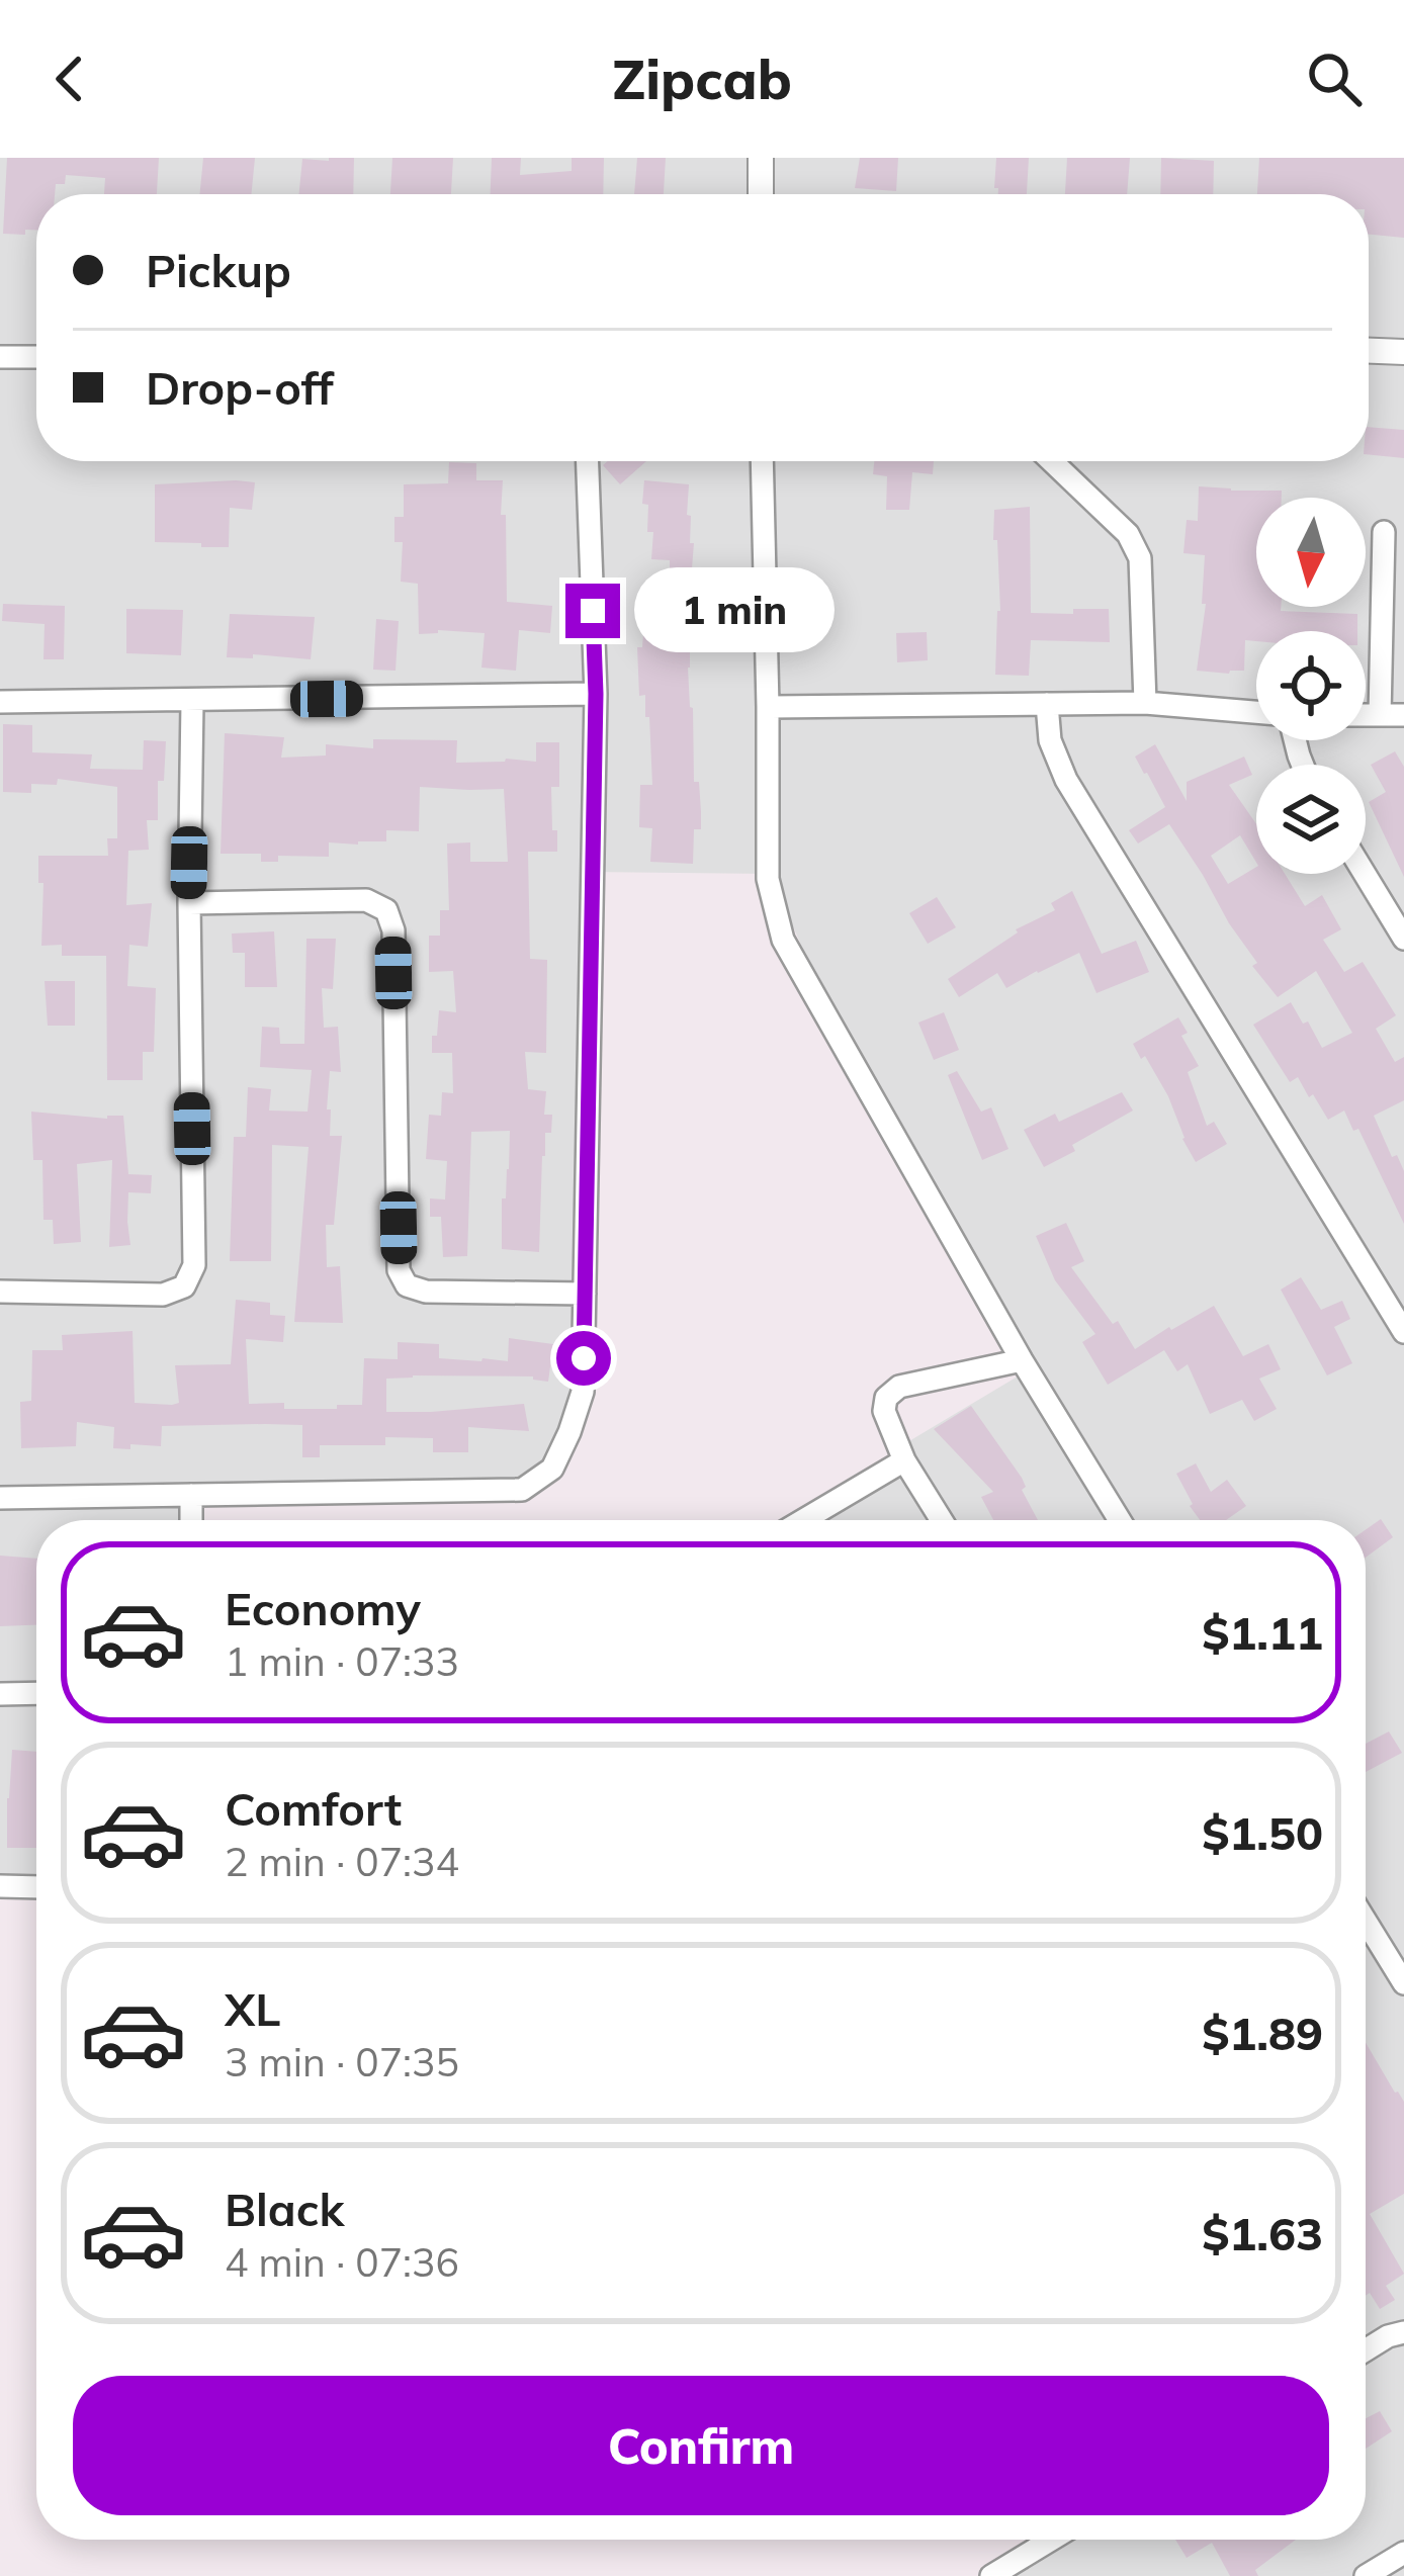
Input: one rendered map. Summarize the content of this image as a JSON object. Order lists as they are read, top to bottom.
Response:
{
  "north": "bottom",
  "page": {
    "header": "Zipcab",
    "banner": ["Pickup", "Drop-off"],
    "bubble": "1 min",
    "list": [
      {
        "name": "Economy",
        "note": "1 min · 07:33",
        "value": "$1.11"
      },
      {
        "name": "Comfort",
        "note": "2 min · 07:34",
        "value": "$1.50"
      },
      {
        "name": "XL",
        "note": "3 min · 07:35",
        "value": "$1.89"
      },
      {
        "name": "Black",
        "note": "4 min · 07:36",
        "value": "$1.63"
      }
    ],
    "buttons": "Confirm"
  }
}
